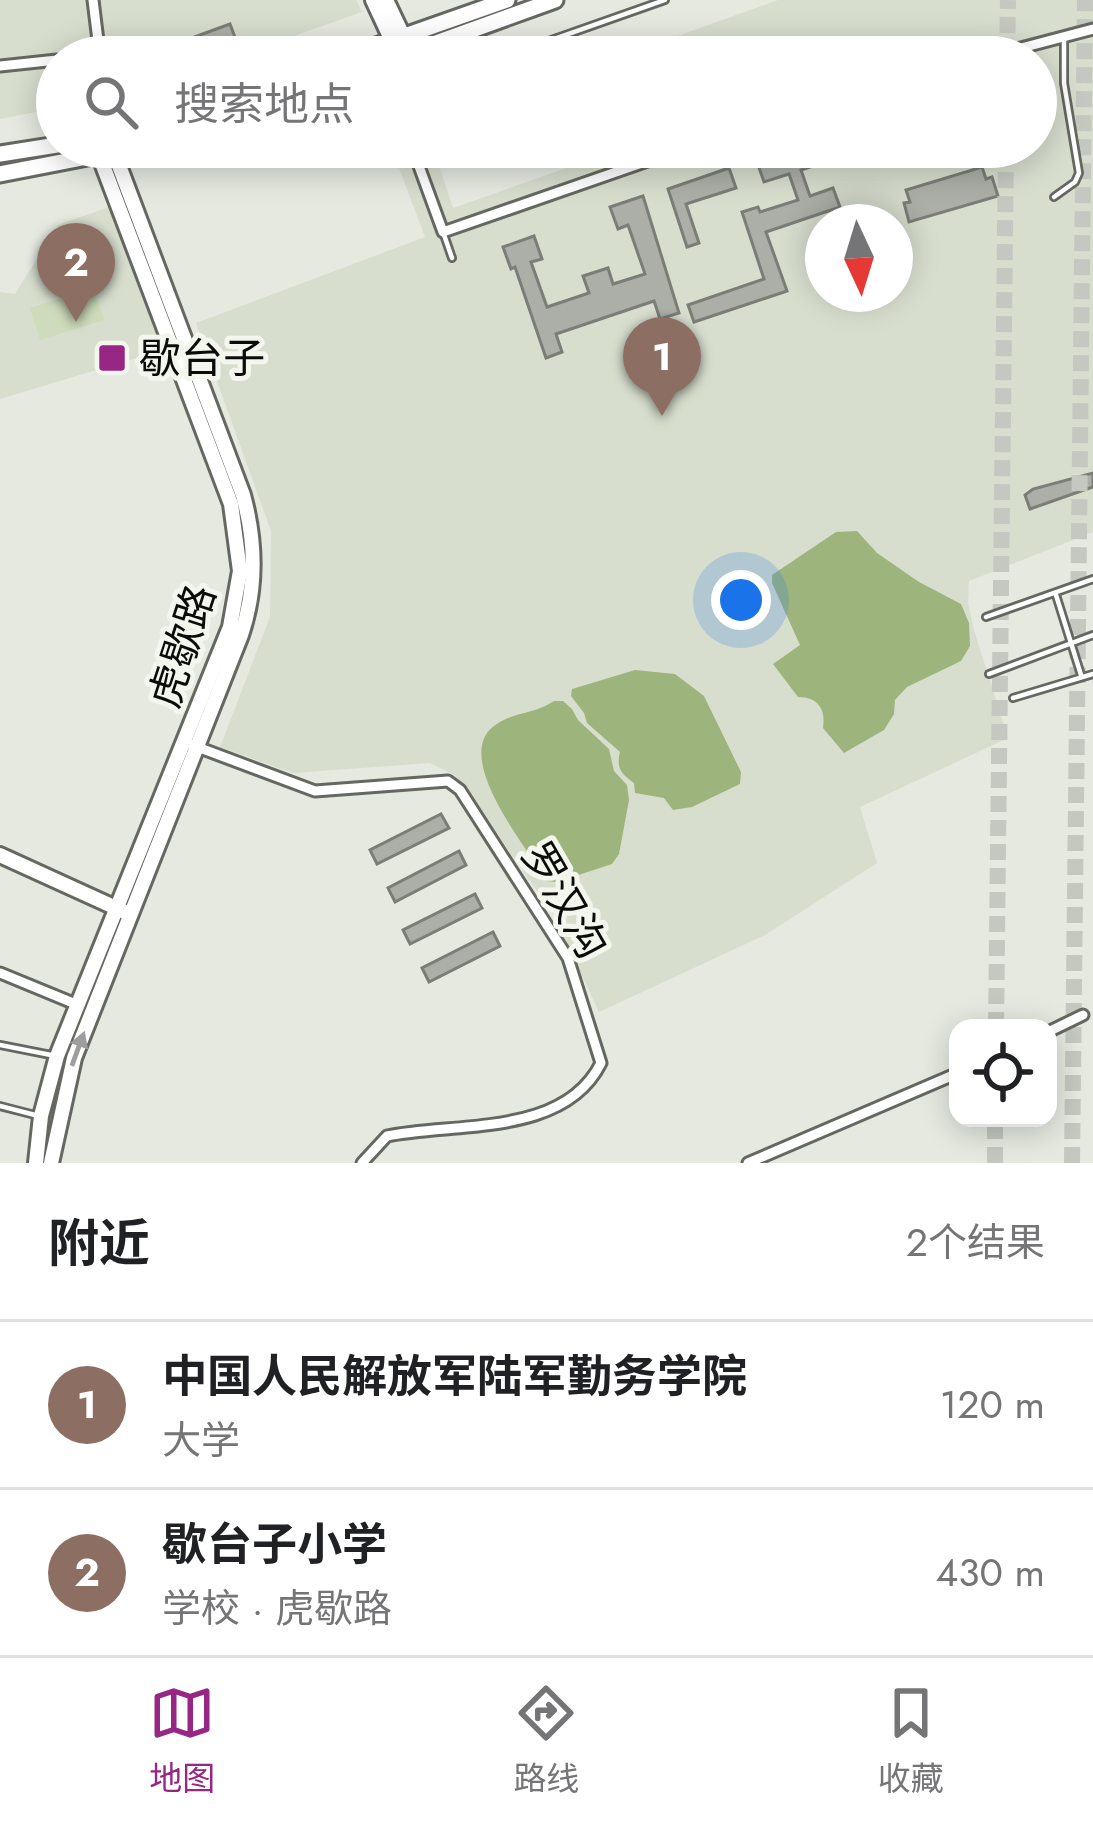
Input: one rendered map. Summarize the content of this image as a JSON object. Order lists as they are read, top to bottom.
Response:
{
  "streets": {
    "main road": ["虎歇路"],
    "street": ["罗汉沟"]
  },
  "crossings": [
    ["虎歇路", "罗汉沟"]
  ],
  "places": {
    "transit": ["歇台子"]
  },
  "north": "bottom",
  "page": {
    "search": "搜索地点",
    "pins": ["2", "1"],
    "heading": ["附近", "2个结果"],
    "list": [
      {
        "mark": "1",
        "name": "中国人民解放军陆军勤务学院",
        "note": "大学",
        "value": "120 m"
      },
      {
        "mark": "2",
        "name": "歇台子小学",
        "note": "学校 · 虎歇路",
        "value": "430 m"
      }
    ],
    "nav": ["地图", "路线", "收藏"]
  }
}
